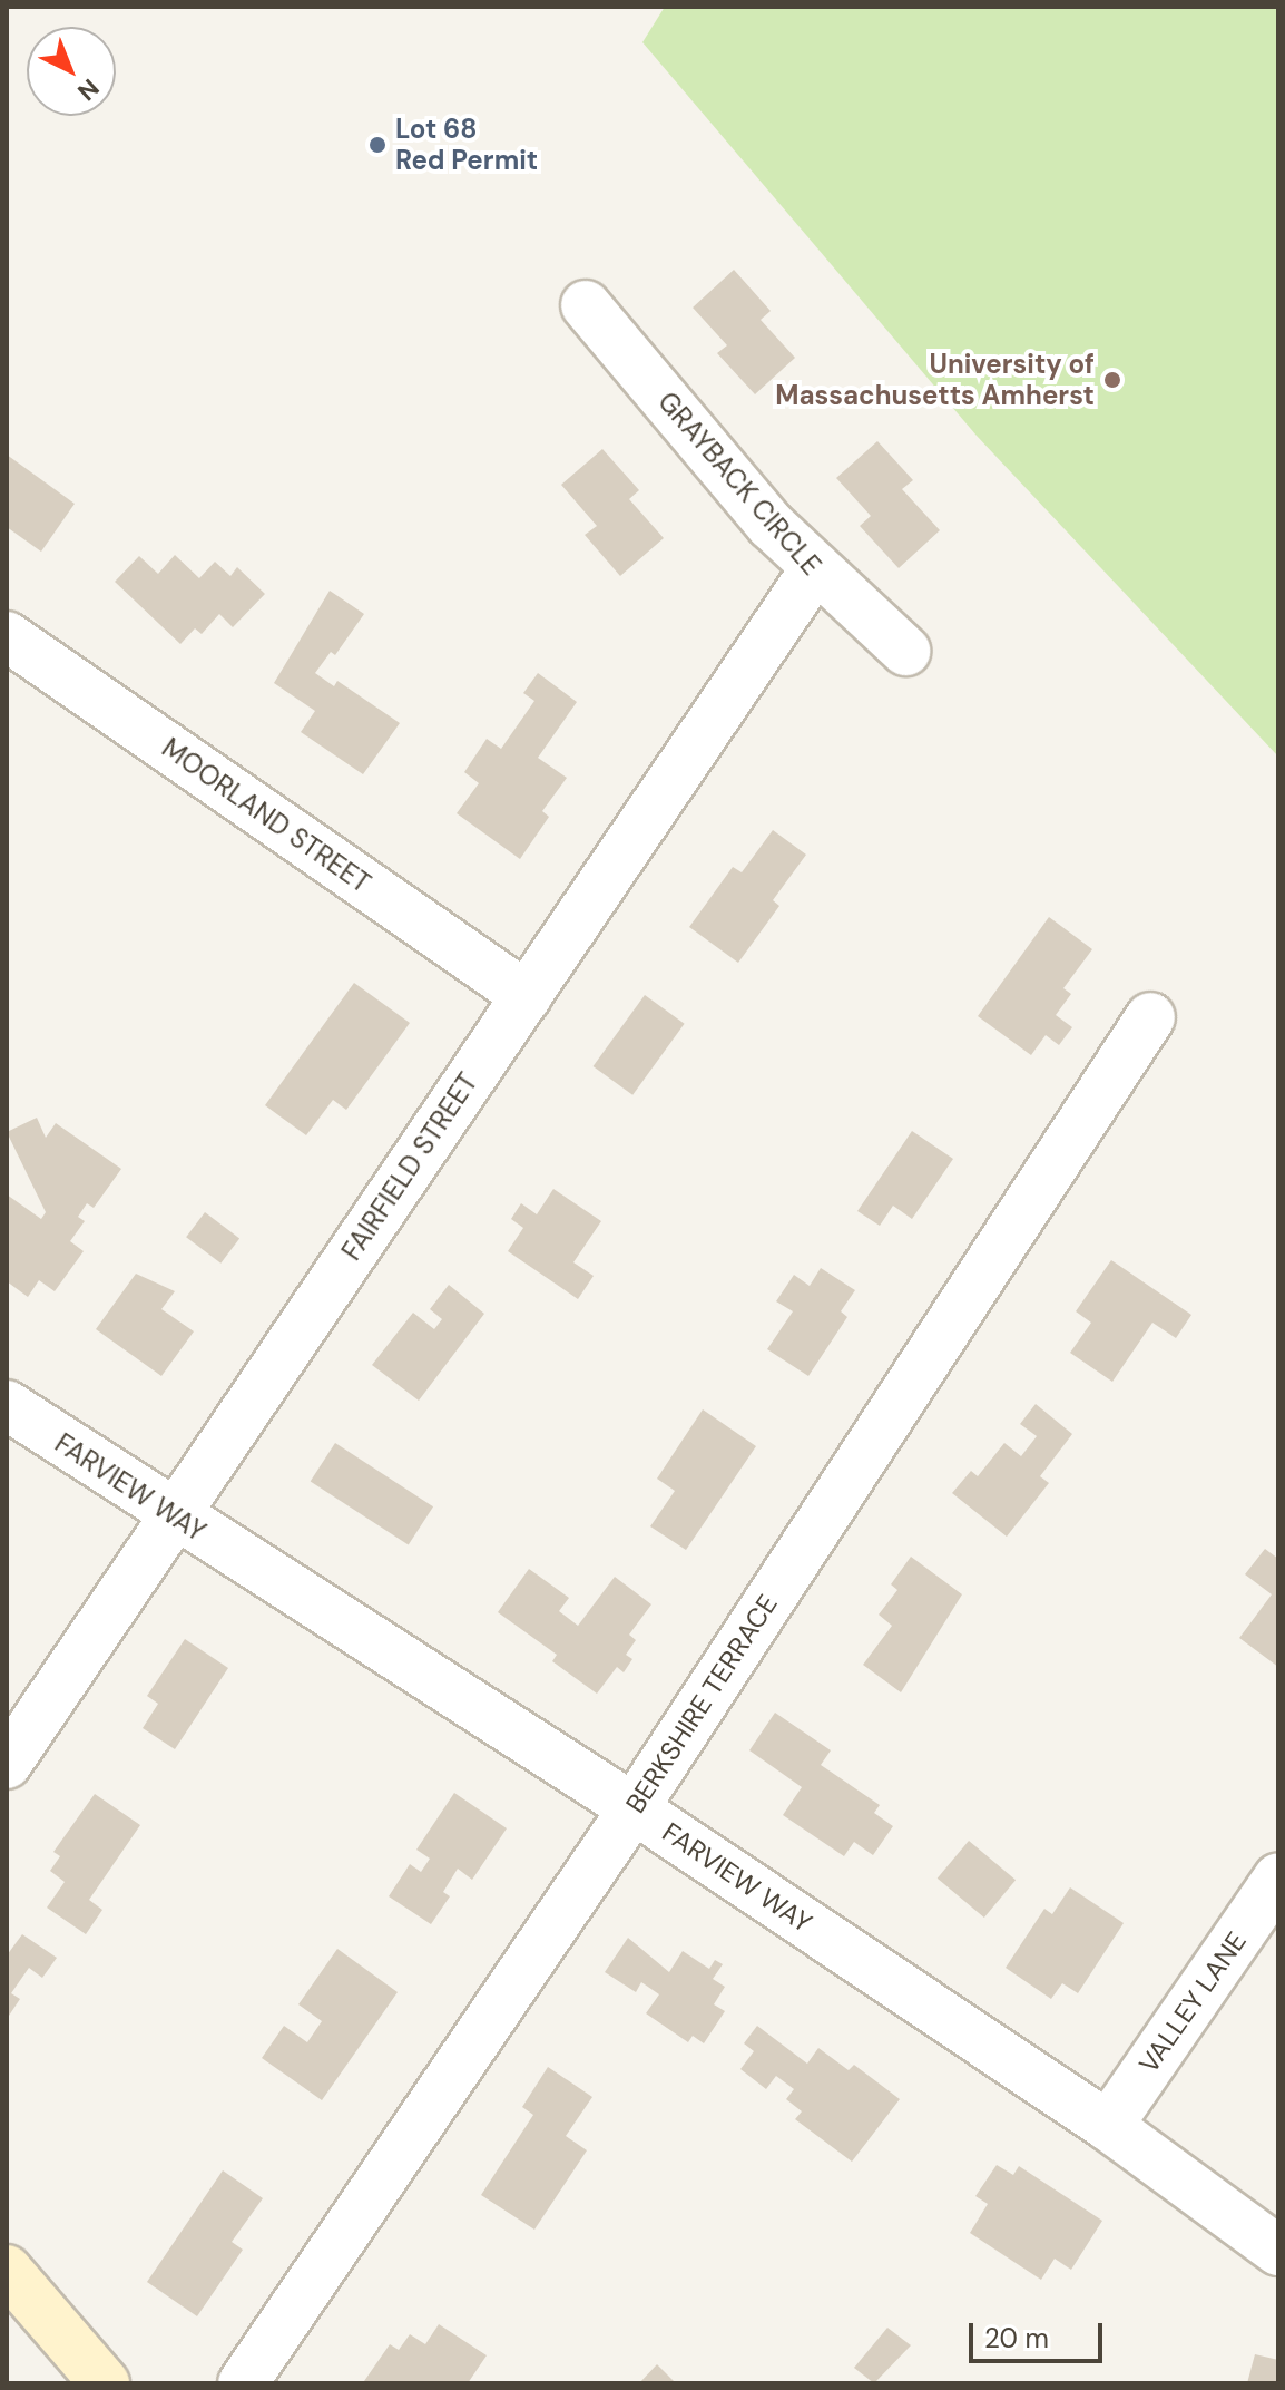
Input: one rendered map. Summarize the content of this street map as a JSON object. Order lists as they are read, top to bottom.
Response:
{
  "streets": {
    "street": [
      "GRAYBACK CIRCLE",
      "MOORLAND STREET",
      "FAIRFIELD STREET",
      "FARVIEW WAY",
      "BERKSHIRE TERRACE",
      "VALLEY LANE"
    ]
  },
  "crossings": [
    ["GRAYBACK CIRCLE", "FAIRFIELD STREET"],
    ["MOORLAND STREET", "FAIRFIELD STREET"],
    ["FAIRFIELD STREET", "FARVIEW WAY"],
    ["FARVIEW WAY", "BERKSHIRE TERRACE"],
    ["FARVIEW WAY", "VALLEY LANE"]
  ],
  "places": ["Lot 68 Red Permit", "University of Massachusetts Amherst"],
  "scale_bar": "20 m",
  "north": "bottom right"
}
